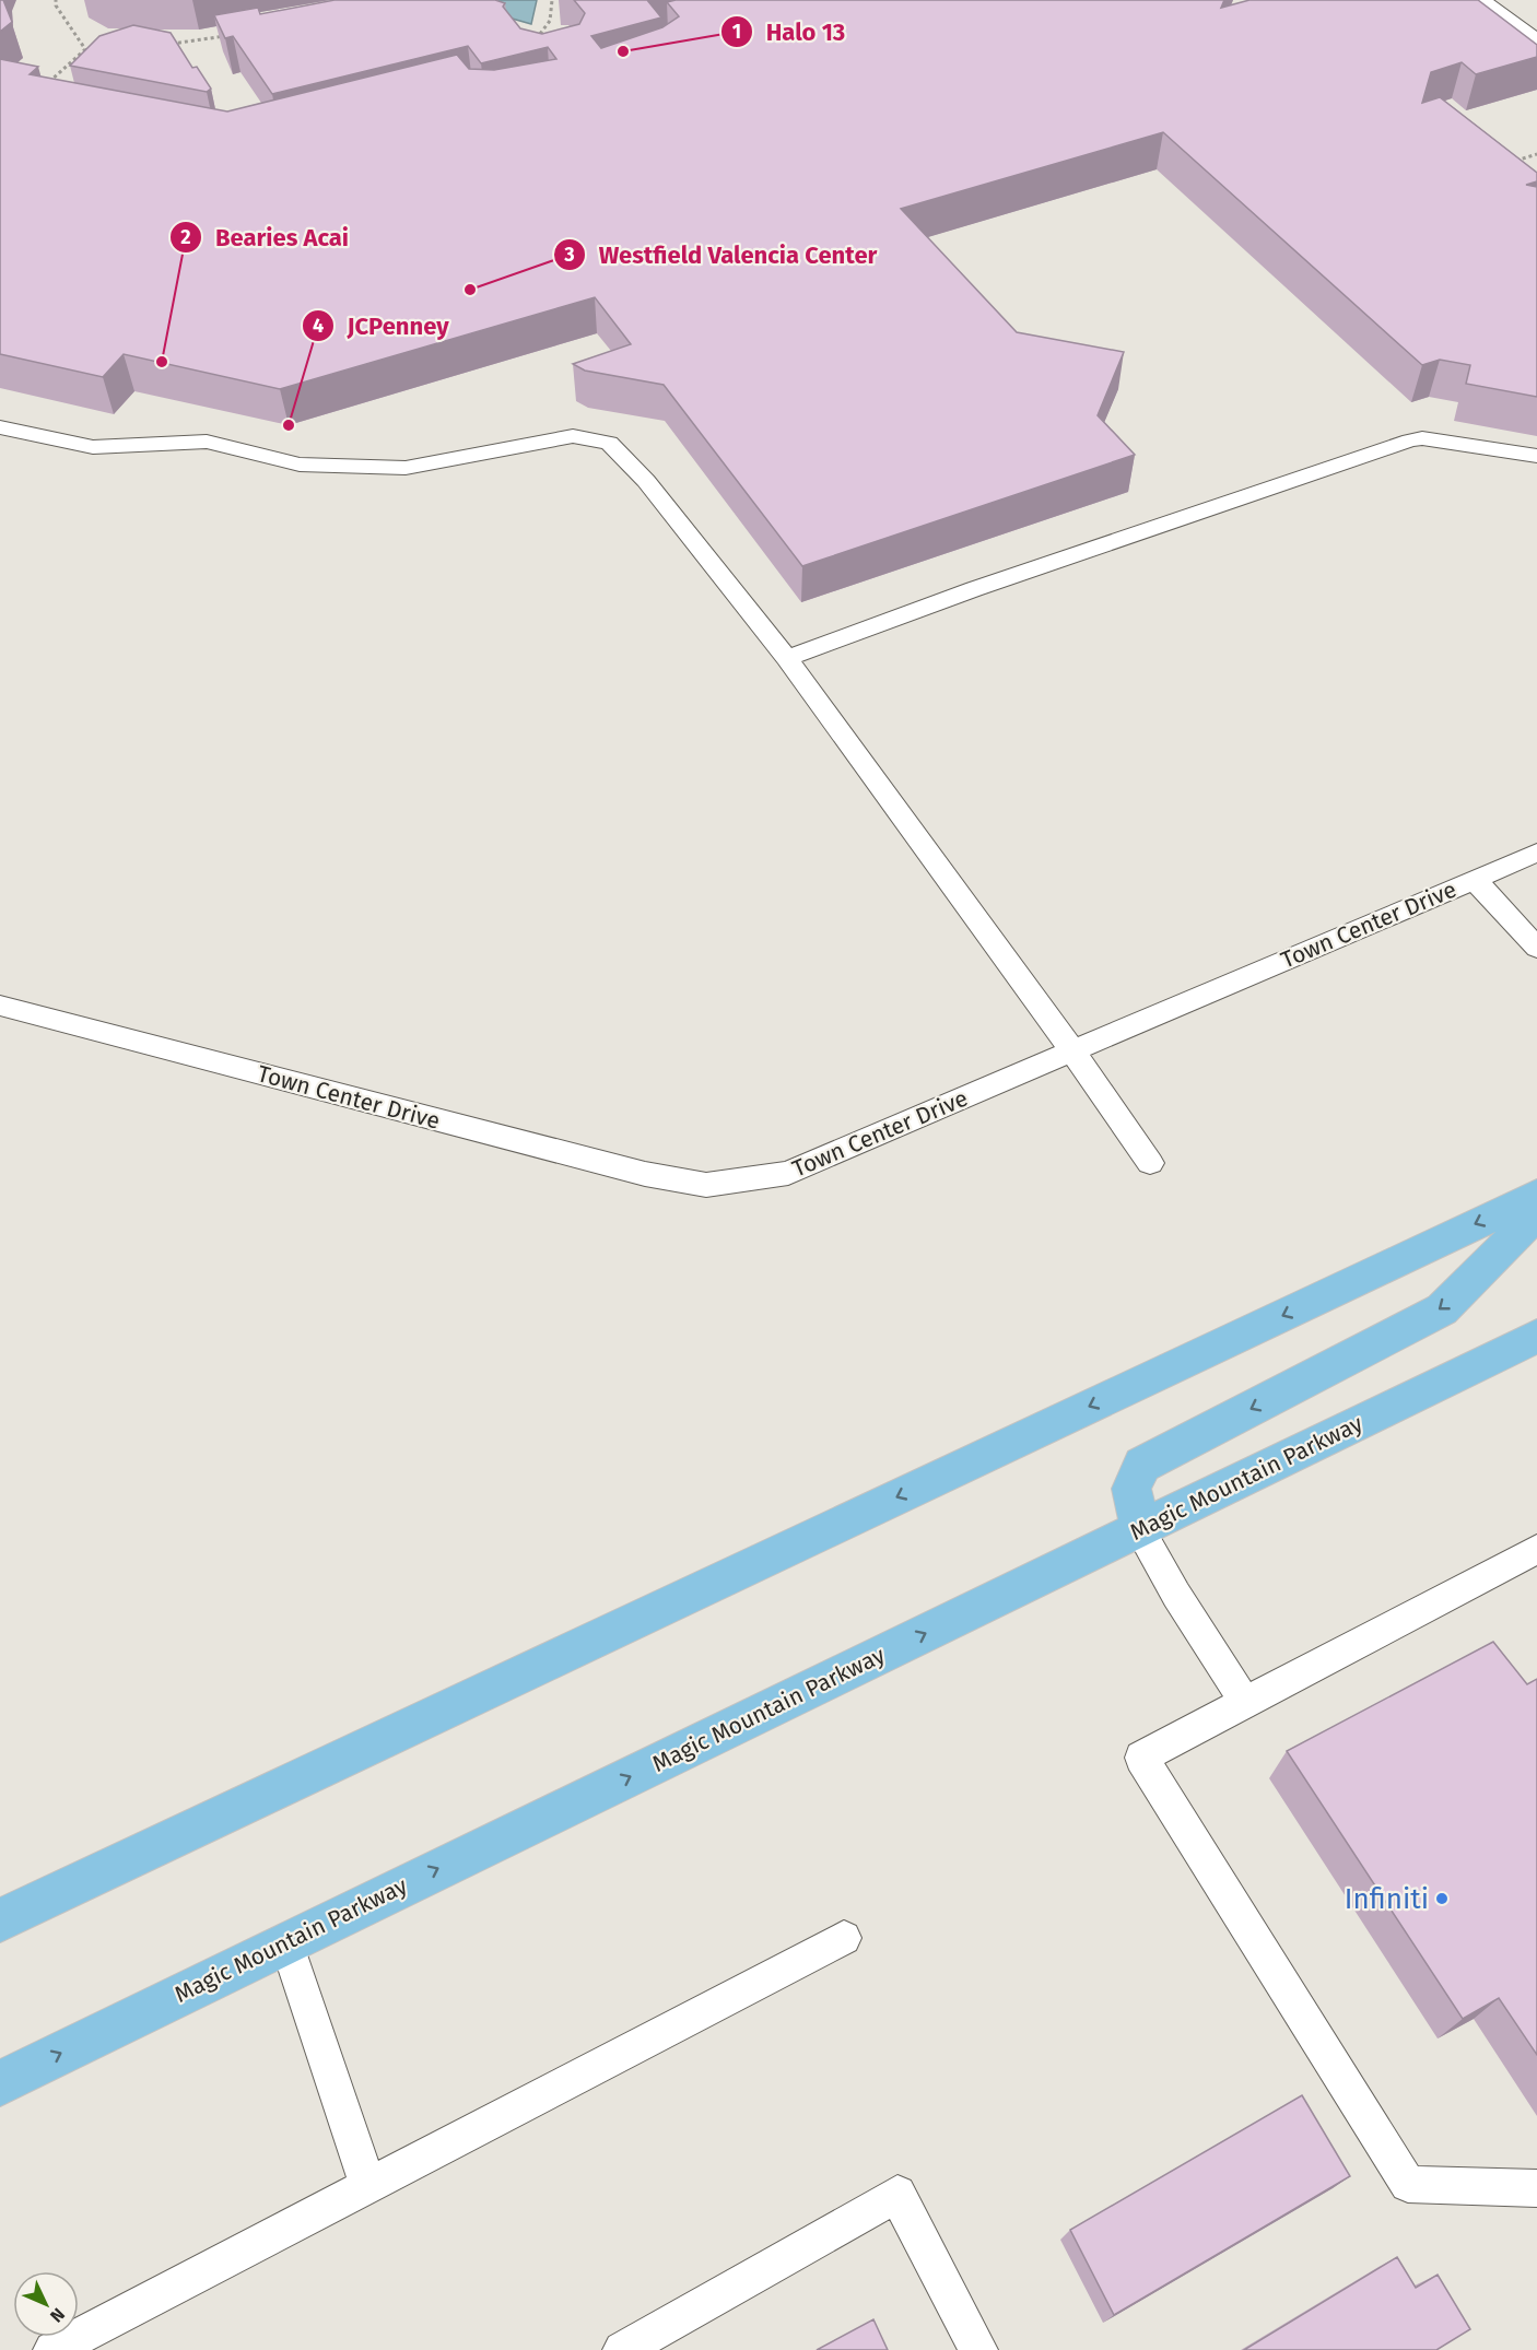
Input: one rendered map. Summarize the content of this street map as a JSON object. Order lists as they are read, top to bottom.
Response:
{
  "streets": {
    "main road": ["Magic Mountain Parkway"],
    "lane": ["Town Center Drive"]
  },
  "places": [
    "Halo 13",
    "Westfield Valencia Center",
    "Bearies Acai",
    "JCPenney",
    "Infiniti"
  ],
  "north": "bottom right"
}
